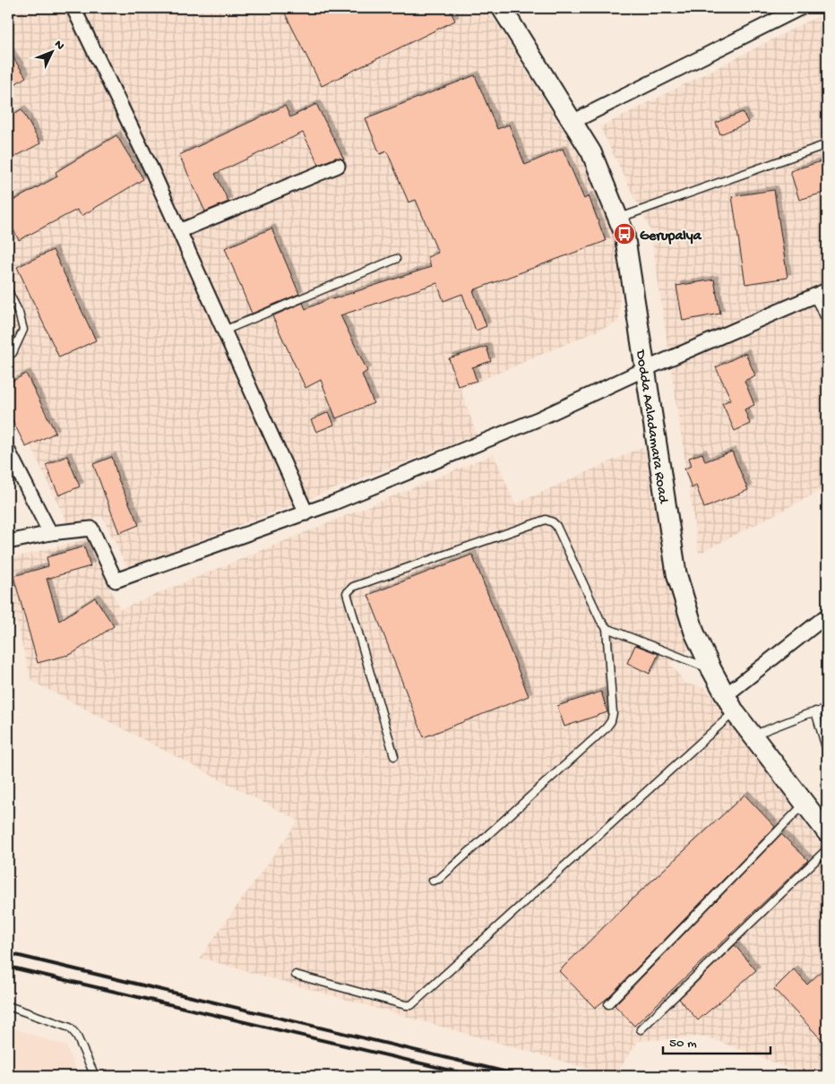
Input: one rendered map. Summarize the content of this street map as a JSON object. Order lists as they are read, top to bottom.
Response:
{
  "streets": {
    "main road": ["Dodda Aaladamara Road"]
  },
  "places": {
    "bus stop": ["Gerupalya"]
  },
  "scale_bar": "50 m",
  "north": "top right"
}
